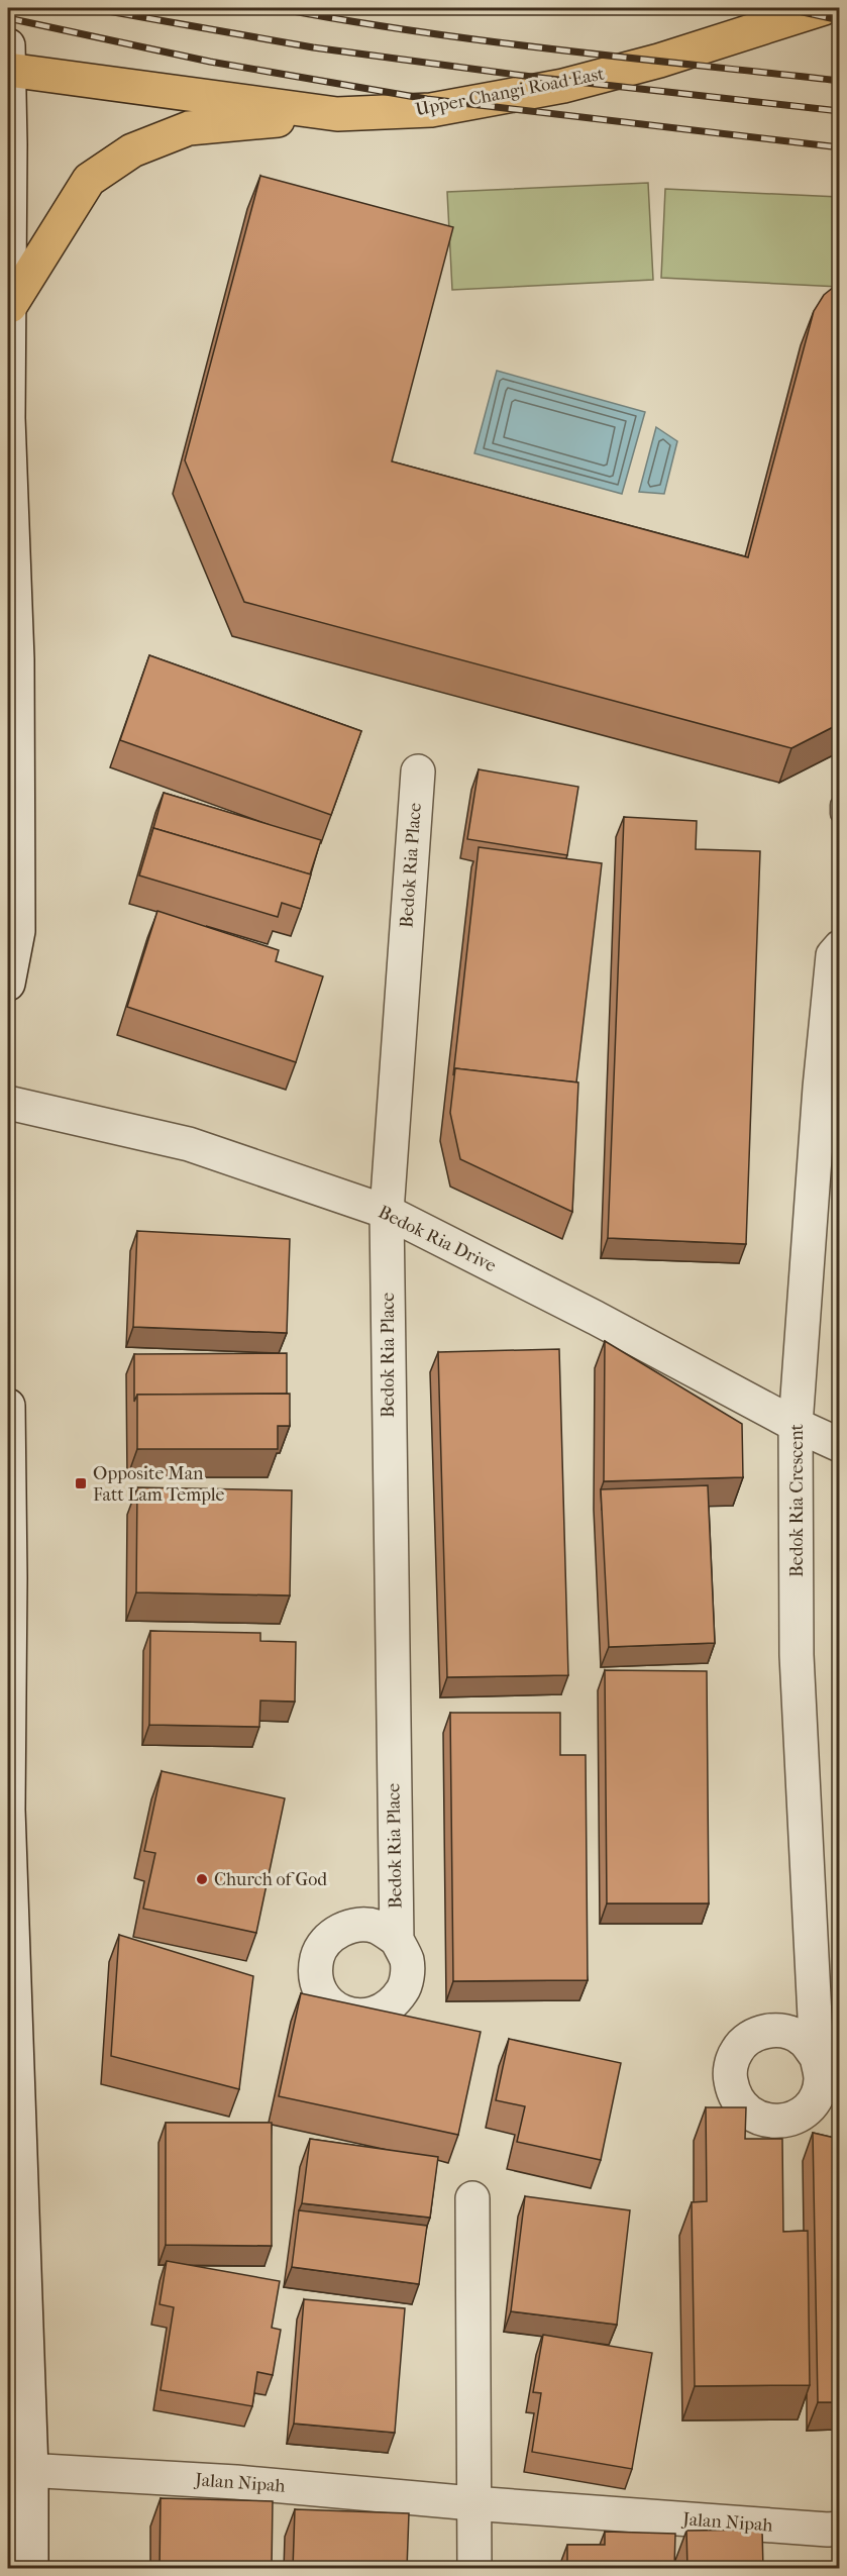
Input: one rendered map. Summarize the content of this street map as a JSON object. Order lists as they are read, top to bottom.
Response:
{
  "streets": {
    "main road": ["Upper Changi Road East"],
    "street": [
      "Bedok Ria Place",
      "Bedok Ria Drive",
      "Bedok Ria Crescent",
      "Jalan Nipah"
    ]
  },
  "crossings": [
    ["Bedok Ria Place", "Bedok Ria Drive"],
    ["Bedok Ria Drive", "Bedok Ria Crescent"]
  ],
  "places": {
    "transit": ["Opposite Man Fatt Lam Temple"],
    "other": ["Church of God"]
  }
}
